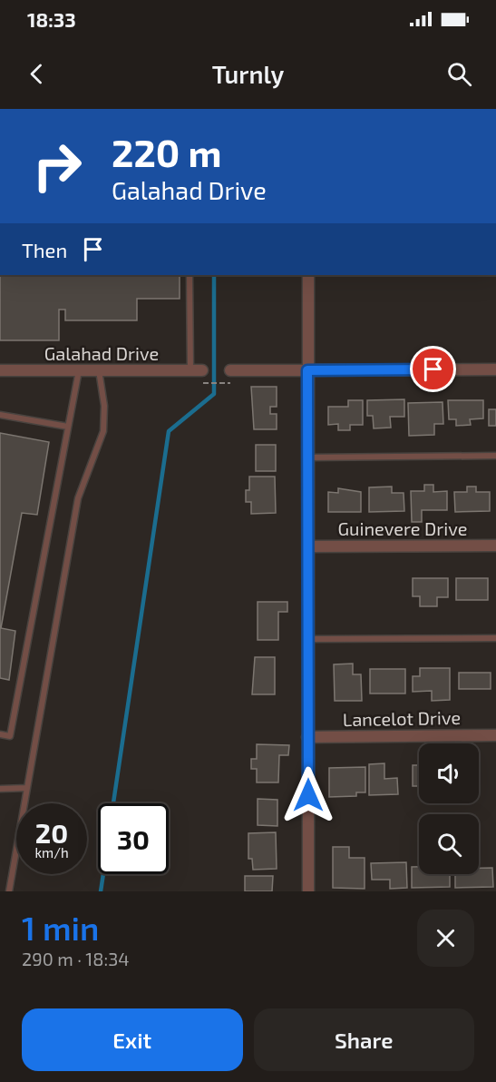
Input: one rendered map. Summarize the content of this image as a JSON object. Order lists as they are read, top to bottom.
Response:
{
  "streets": {
    "street": ["Galahad Drive", "Guinevere Drive", "Lancelot Drive"]
  },
  "page": {
    "status": "18:33",
    "header": "Turnly",
    "turn": ["220 m", "Galahad Drive"],
    "then": "Then",
    "speed": "20 km/h",
    "limit": "30",
    "heading": ["1 min", "290 m · 18:34"],
    "buttons": ["Exit", "Share"]
  }
}
